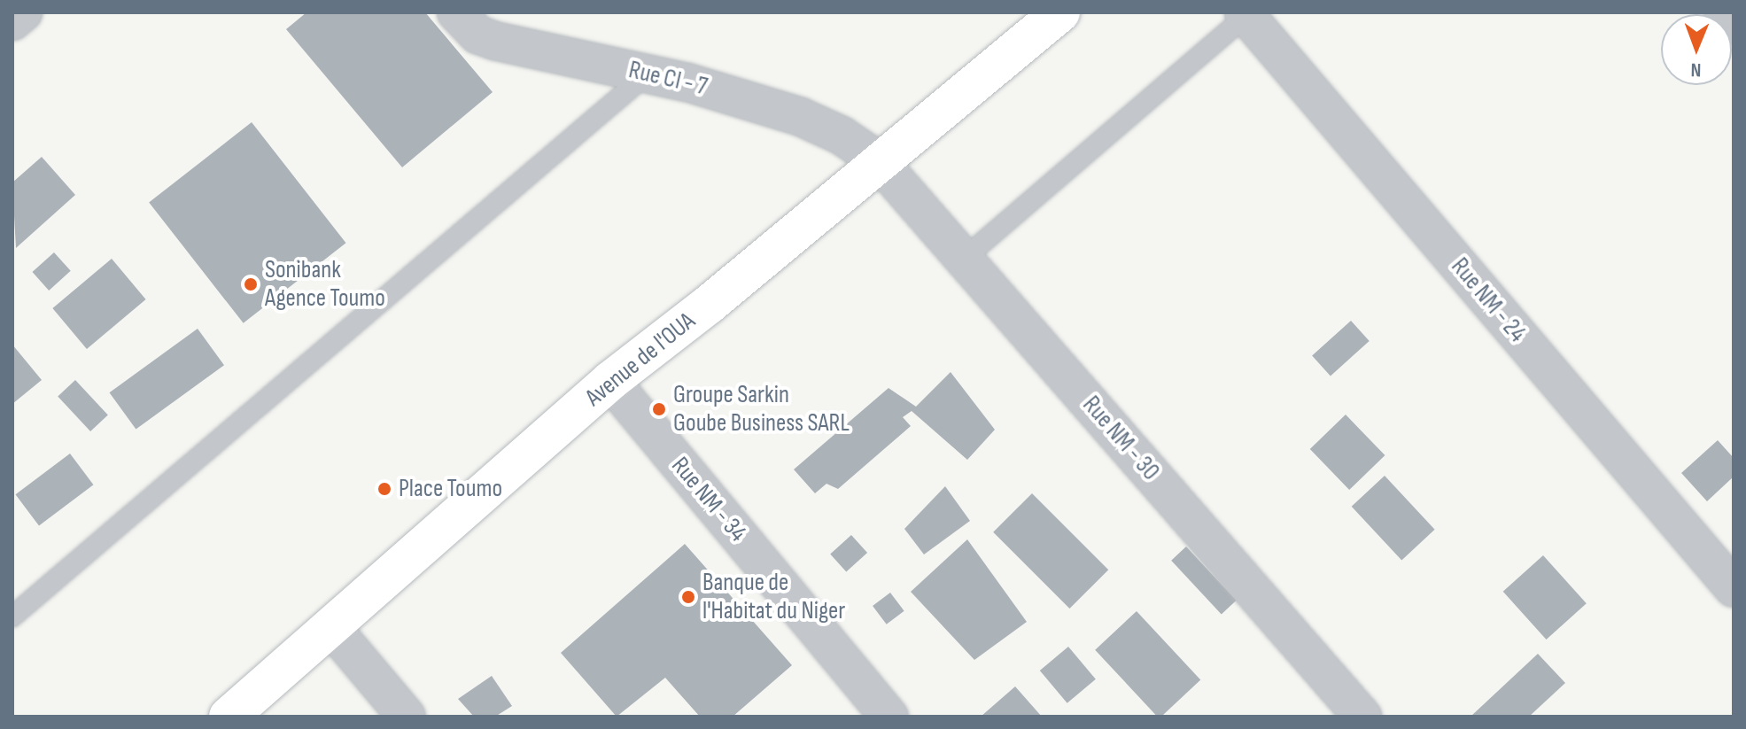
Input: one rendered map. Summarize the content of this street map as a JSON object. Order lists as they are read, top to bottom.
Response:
{
  "streets": {
    "main road": ["Avenue de l'OUA"],
    "street": [
      "Rue CI - 7",
      "Rue NM - 24",
      "Rue NM - 30",
      "Rue NM - 34"
    ]
  },
  "crossings": [
    ["Rue CI - 7", "Avenue de l'OUA"],
    ["Rue CI - 7", "Rue NM - 30"],
    ["Avenue de l'OUA", "Rue NM - 30"],
    ["Avenue de l'OUA", "Rue NM - 34"]
  ],
  "places": [
    "Sonibank Agence Toumo",
    "Groupe Sarkin Goube Business SARL",
    "Place Toumo",
    "Banque de l'Habitat du Niger"
  ],
  "north": "bottom"
}
